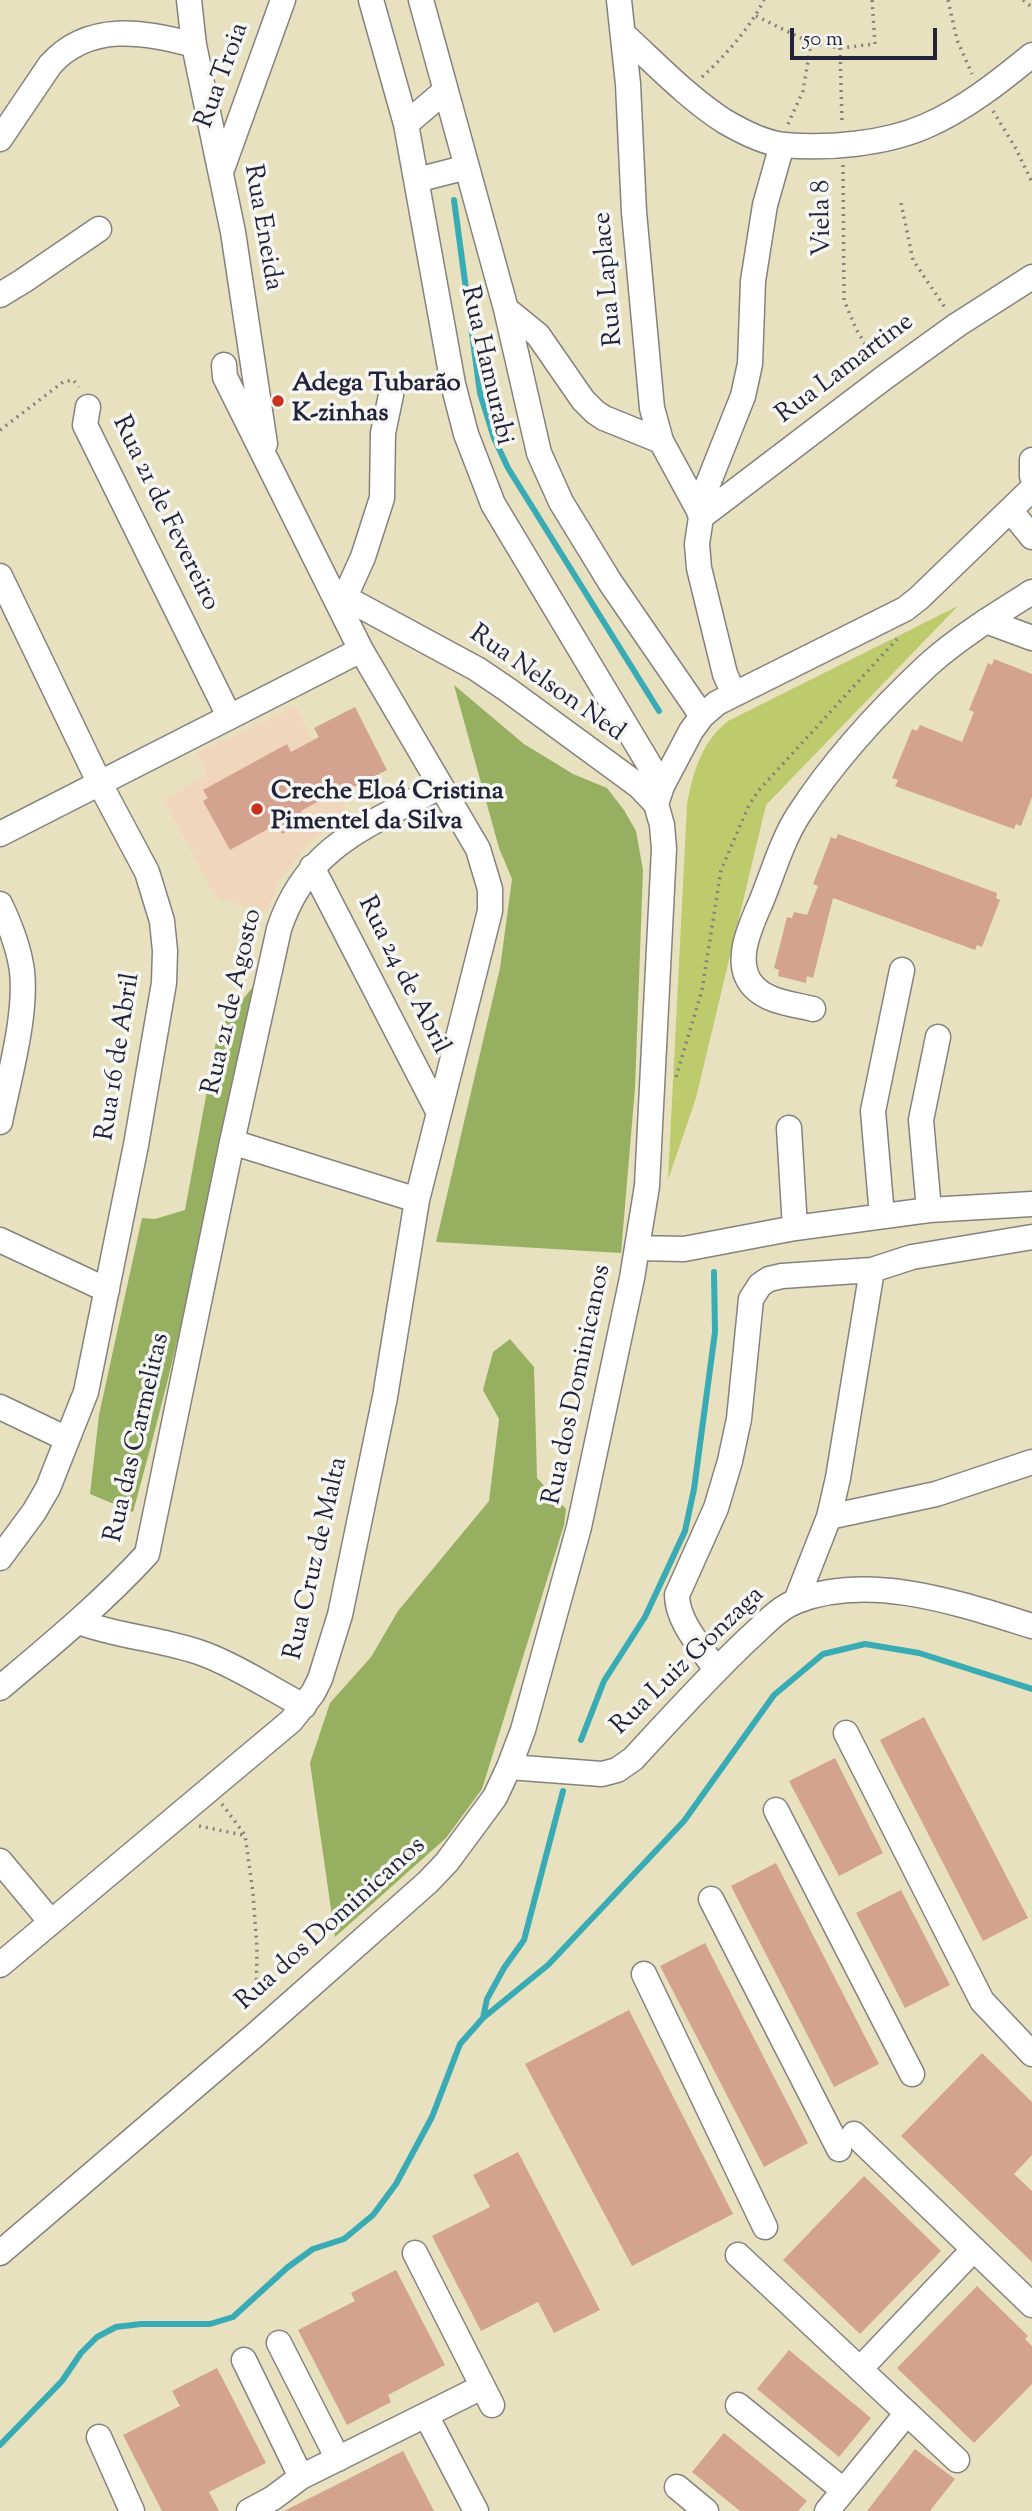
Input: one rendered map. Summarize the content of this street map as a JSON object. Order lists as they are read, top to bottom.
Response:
{
  "streets": {
    "street": [
      "Rua Troia",
      "Rua Eneida",
      "Rua Laplace",
      "Rua Hamurabi",
      "Rua Lamartine",
      "Rua 21 de Fevereiro",
      "Rua Nelson Ned",
      "Rua 24 de Abril",
      "Rua 21 de Agosto",
      "Rua 16 de Abril",
      "Rua dos Dominicanos",
      "Rua das Carmelitas",
      "Rua Cruz de Malta",
      "Rua Luiz Gonzaga"
    ],
    "path": ["Viela 8"]
  },
  "crossings": [
    ["Rua Troia", "Rua Eneida"],
    ["Viela 8", "Rua Lamartine"],
    ["Rua Laplace", "Rua Lamartine"],
    ["Rua Hamurabi", "Rua Nelson Ned"],
    ["Rua Hamurabi", "Rua dos Dominicanos"],
    ["Rua Nelson Ned", "Rua dos Dominicanos"],
    ["Rua 24 de Abril", "Rua 21 de Agosto"],
    ["Rua 24 de Abril", "Rua Cruz de Malta"],
    ["Rua 21 de Agosto", "Rua das Carmelitas"],
    ["Rua 21 de Agosto", "Rua Cruz de Malta"],
    ["Rua dos Dominicanos", "Rua Luiz Gonzaga"]
  ],
  "places": ["Adega Tubarão K-zinhas", "Creche Eloá Cristina Pimentel da Silva"],
  "scale_bar": "50 m"
}
